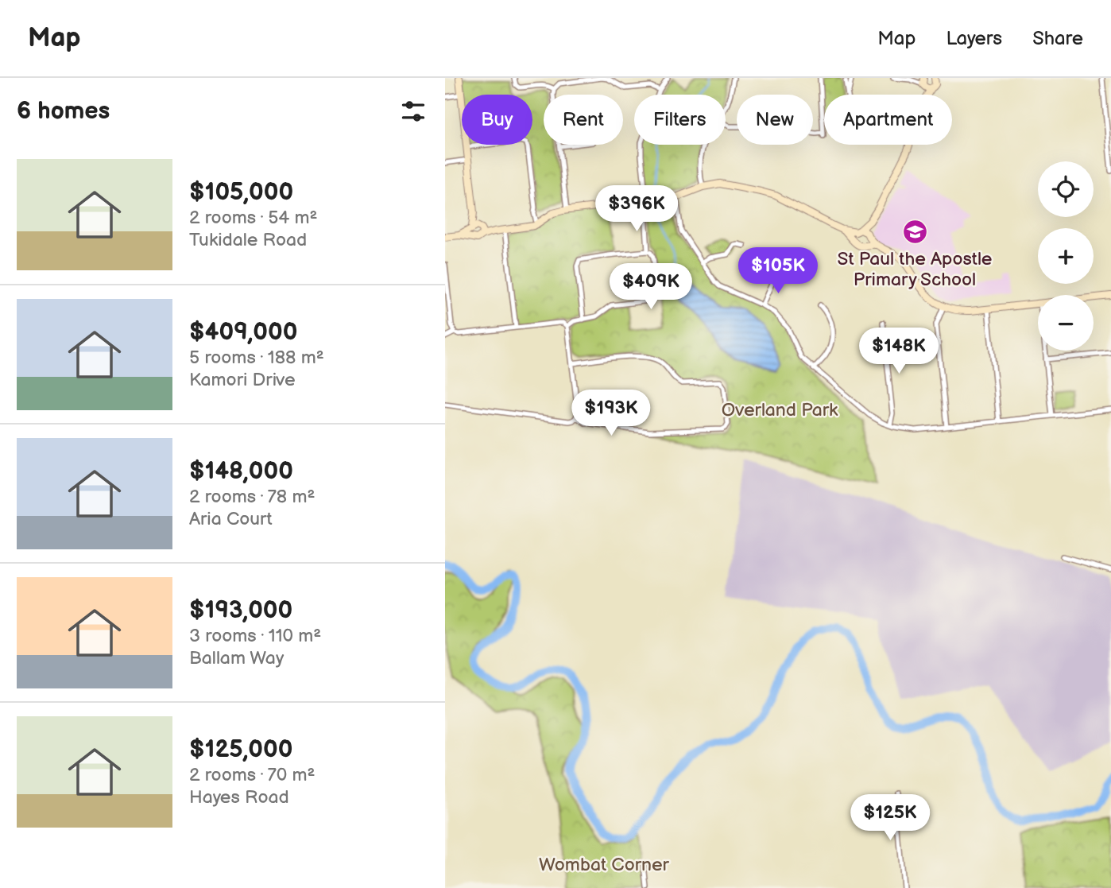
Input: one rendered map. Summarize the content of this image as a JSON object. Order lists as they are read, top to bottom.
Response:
{
  "parks": ["Overland Park", "Wombat Corner"],
  "places": {
    "school or university": ["St Paul the Apostle Primary School"]
  },
  "page": {
    "header": "Map",
    "nav": ["Map", "Layers", "Share"],
    "heading": "6 homes",
    "chip": [
      "Buy",
      "Rent",
      "Filters",
      "New",
      "Apartment"
    ],
    "list": [
      {
        "name": "$105,000",
        "note": "2 rooms · 54 m² · Tukidale Road"
      },
      {
        "name": "$409,000",
        "note": "5 rooms · 188 m² · Kamori Drive"
      },
      {
        "name": "$148,000",
        "note": "2 rooms · 78 m² · Aria Court"
      },
      {
        "name": "$193,000",
        "note": "3 rooms · 110 m² · Ballam Way"
      },
      {
        "name": "$125,000",
        "note": "2 rooms · 70 m² · Hayes Road"
      }
    ],
    "map_buttons": ["+", "−"],
    "price": [
      "$396K",
      "$105K",
      "$409K",
      "$148K",
      "$193K",
      "$125K"
    ]
  }
}
